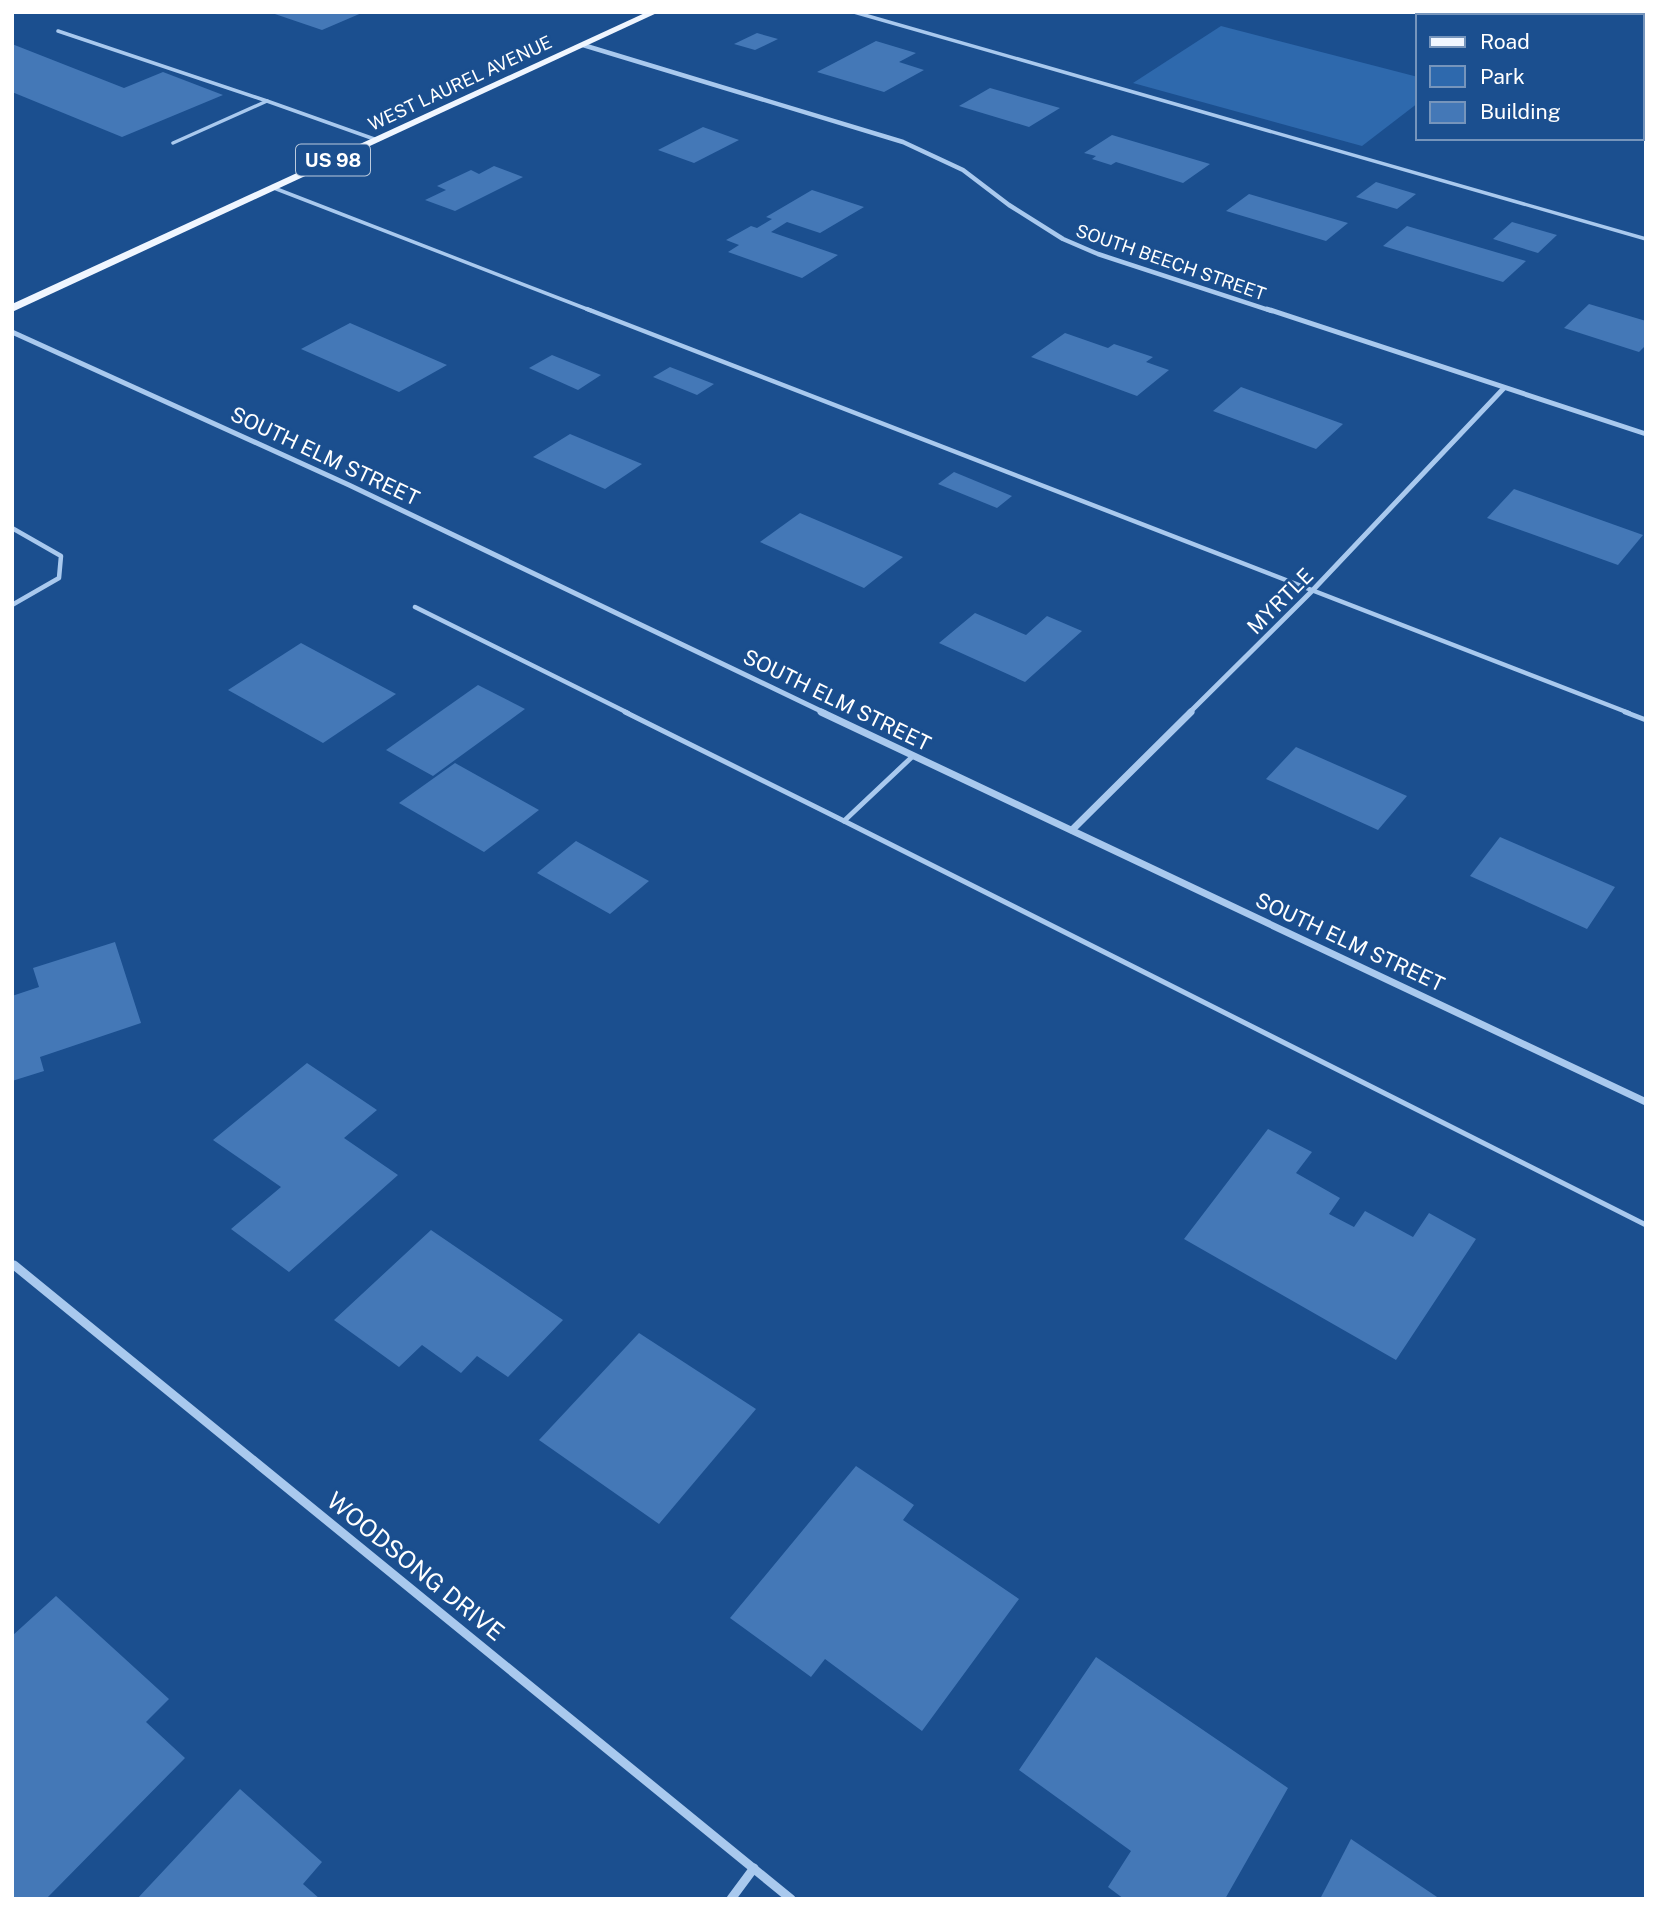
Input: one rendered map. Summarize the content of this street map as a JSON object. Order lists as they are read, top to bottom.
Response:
{
  "streets": {
    "main road": ["WEST LAUREL AVENUE", "US 98"],
    "street": [
      "SOUTH BEECH STREET",
      "SOUTH ELM STREET",
      "MYRTLE",
      "WOODSONG DRIVE"
    ]
  },
  "crossings": [
    ["WEST LAUREL AVENUE", "SOUTH BEECH STREET"],
    ["SOUTH BEECH STREET", "MYRTLE"],
    ["SOUTH ELM STREET", "MYRTLE"]
  ],
  "legend": ["Road", "Park", "Building"]
}
